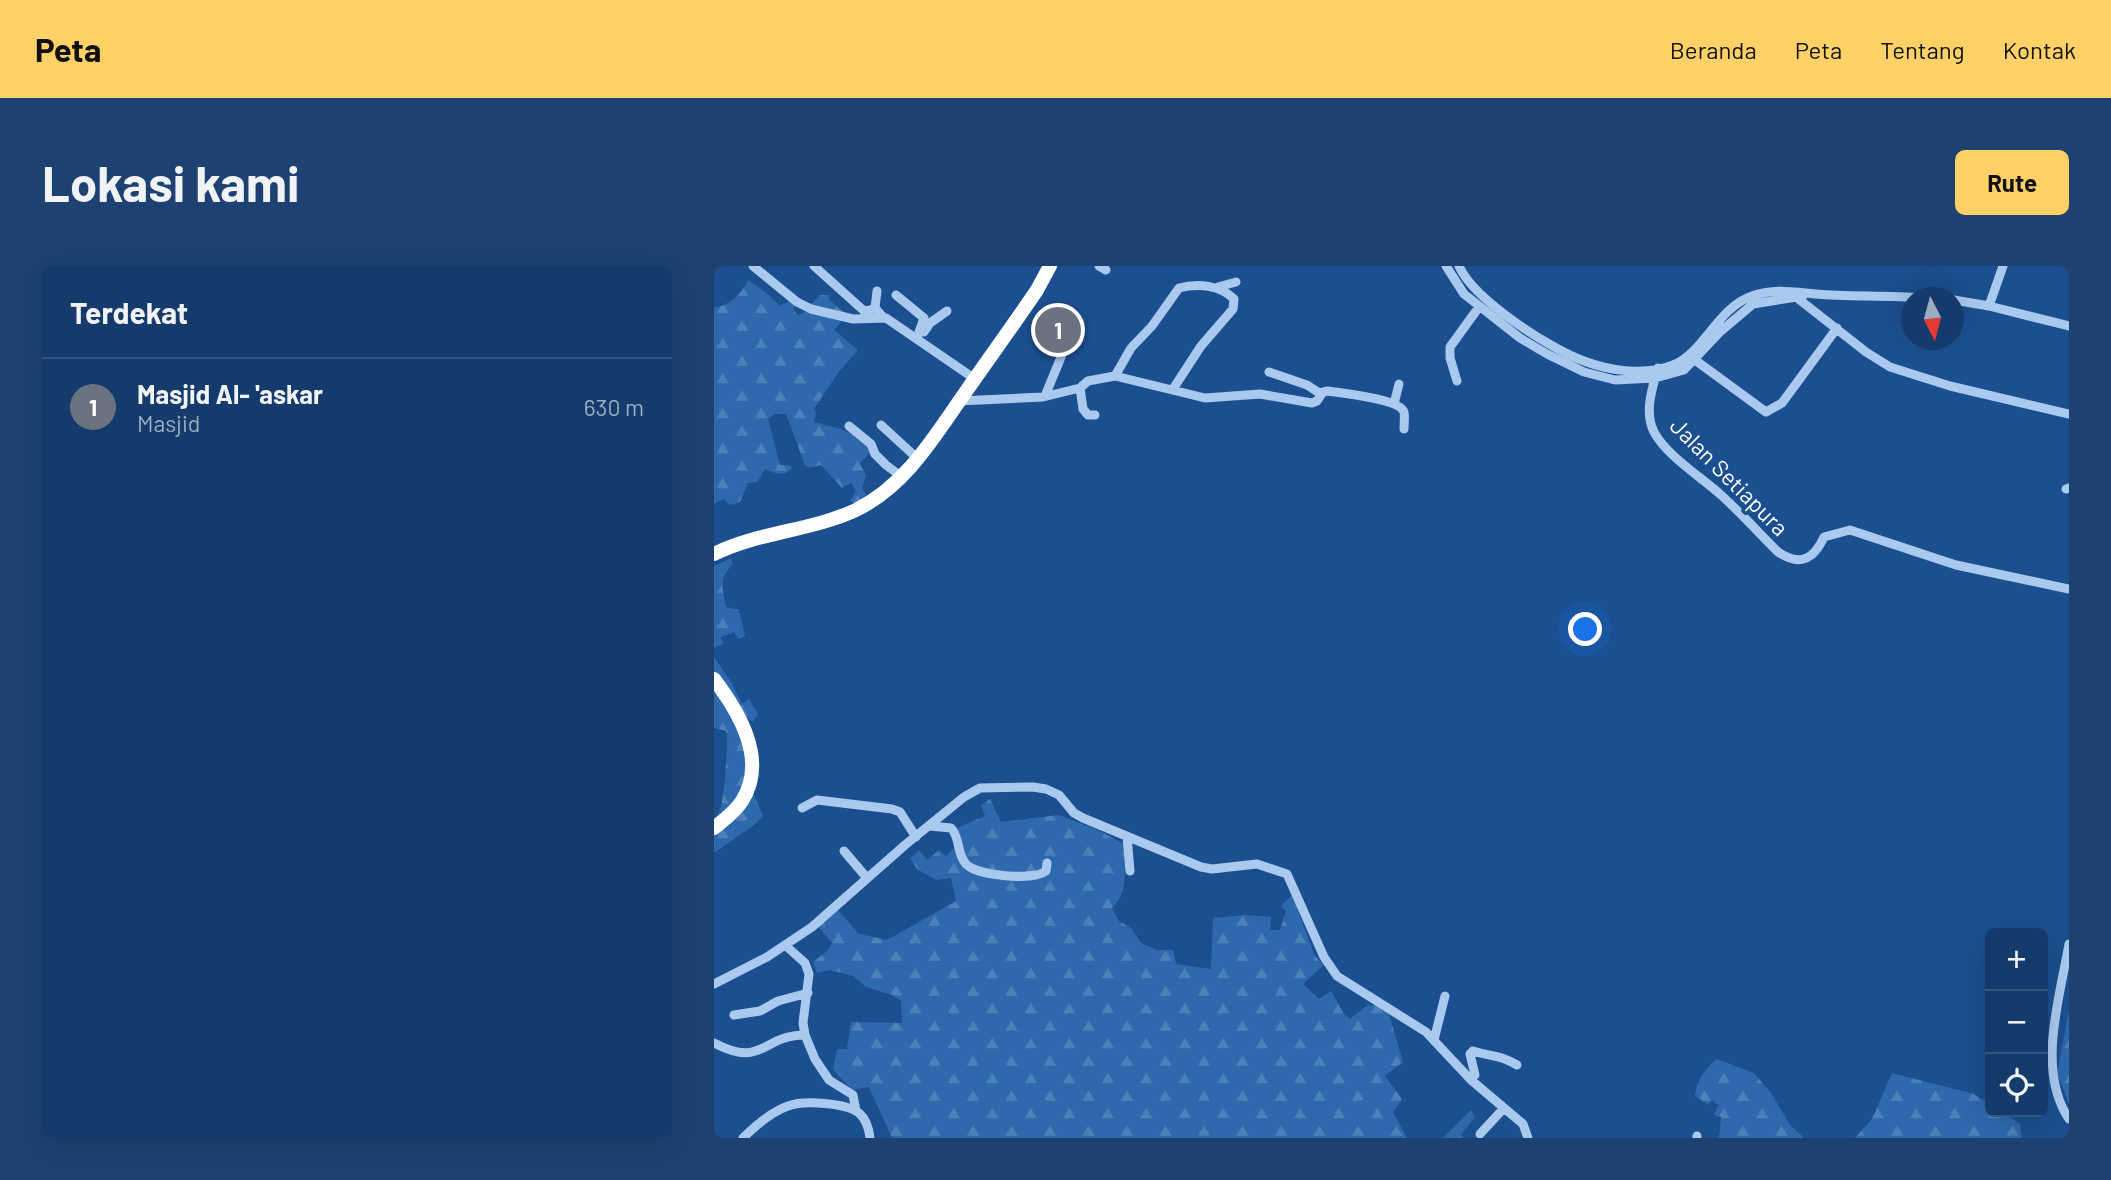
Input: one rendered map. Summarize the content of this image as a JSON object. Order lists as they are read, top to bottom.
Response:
{
  "streets": {
    "street": ["Jalan Setiapura"]
  },
  "north": "bottom",
  "page": {
    "header": "Peta",
    "nav": [
      "Beranda",
      "Peta",
      "Tentang",
      "Kontak"
    ],
    "buttons": "Rute",
    "title": "Lokasi kami",
    "heading": "Terdekat",
    "pins": "1",
    "list": [
      {
        "mark": "1",
        "name": "Masjid Al- 'askar",
        "note": "Masjid",
        "value": "630 m"
      }
    ],
    "map_buttons": ["+", "−"]
  }
}
